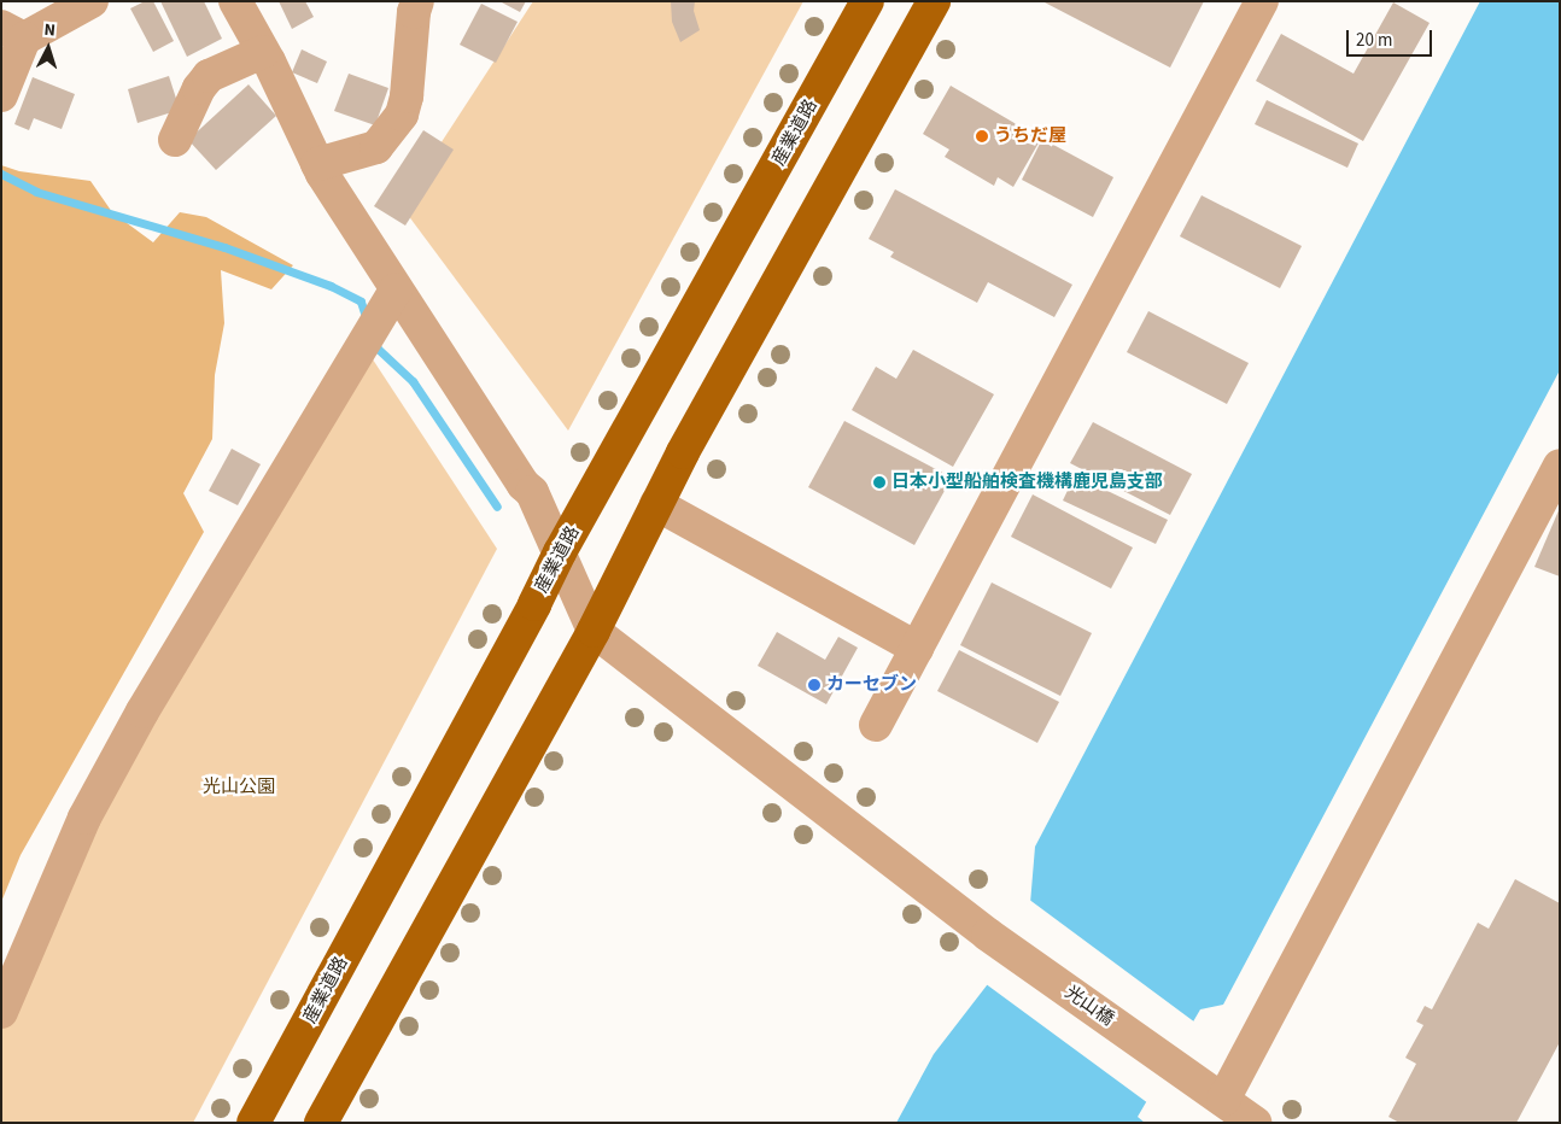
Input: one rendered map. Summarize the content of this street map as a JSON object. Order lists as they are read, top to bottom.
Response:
{
  "streets": {
    "main road": ["産業道路"],
    "street": ["光山橋"]
  },
  "parks": ["光山公園"],
  "places": ["うちだ屋", "日本小型船舶検査機構鹿児島支部", "カーセブン"],
  "scale_bar": "20 m",
  "north": "top"
}
